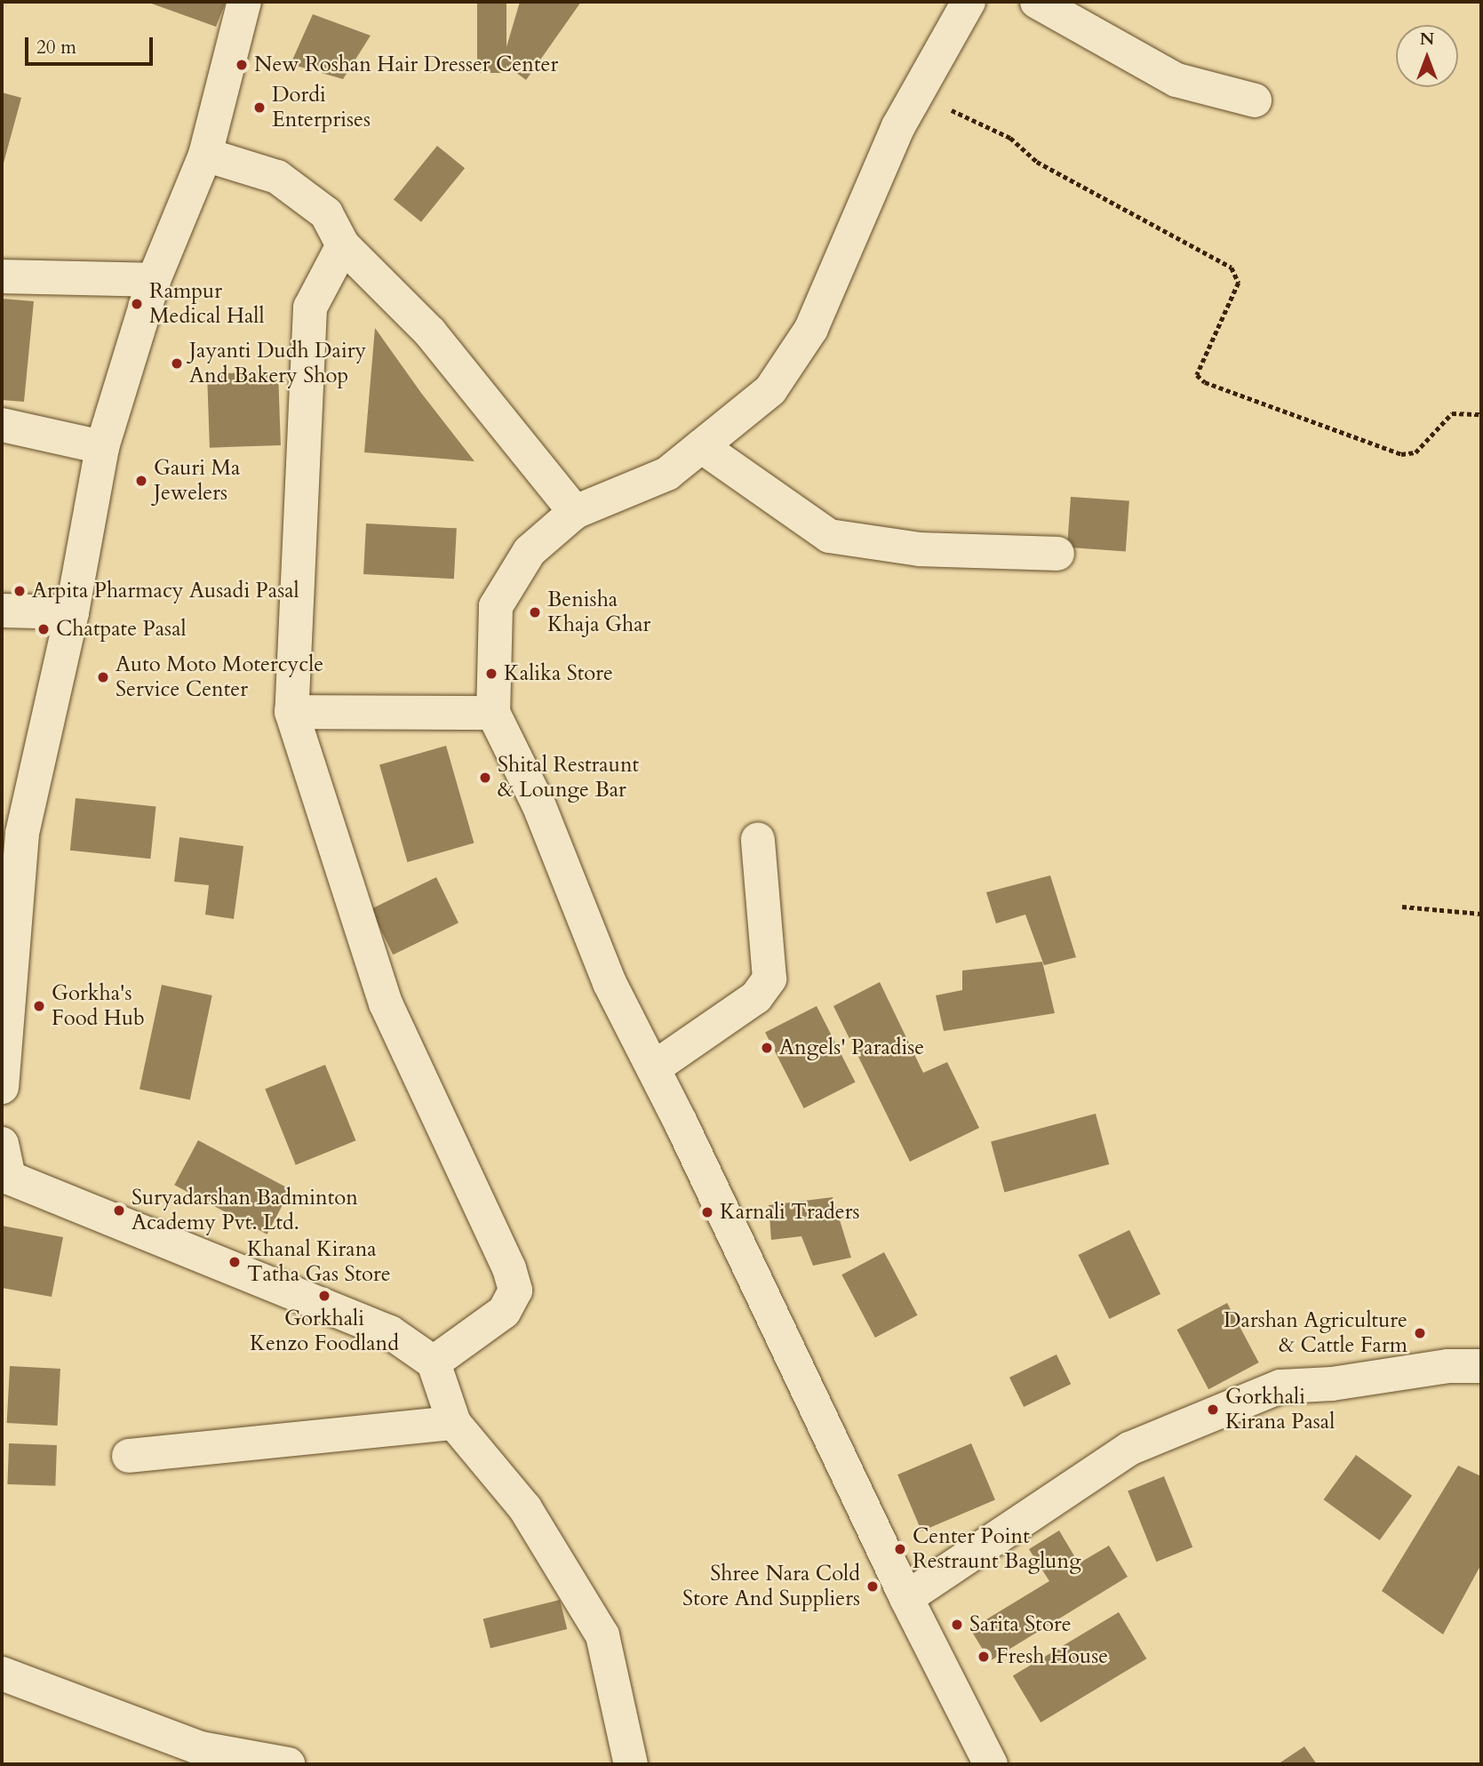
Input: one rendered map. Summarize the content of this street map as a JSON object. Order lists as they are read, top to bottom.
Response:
{
  "places": [
    "New Roshan Hair Dresser Center",
    "Dordi Enterprises",
    "Rampur Medical Hall",
    "Jayanti Dudh Dairy And Bakery Shop",
    "Gauri Ma Jewelers",
    "Arpita Pharmacy Ausadi Pasal",
    "Benisha Khaja Ghar",
    "Chatpate Pasal",
    "Kalika Store",
    "Auto Moto Motercycle Service Center",
    "Shital Restraunt & Lounge Bar",
    "Gorkha's Food Hub",
    "Angels' Paradise",
    "Suryadarshan Badminton Academy Pvt. Ltd.",
    "Karnali Traders",
    "Khanal Kirana Tatha Gas Store",
    "Gorkhali Kenzo Foodland",
    "Darshan Agriculture & Cattle Farm",
    "Gorkhali Kirana Pasal",
    "Center Point Restraunt Baglung",
    "Shree Nara Cold Store And Suppliers",
    "Sarita Store",
    "Fresh House"
  ],
  "scale_bar": "20 m",
  "north": "top"
}
